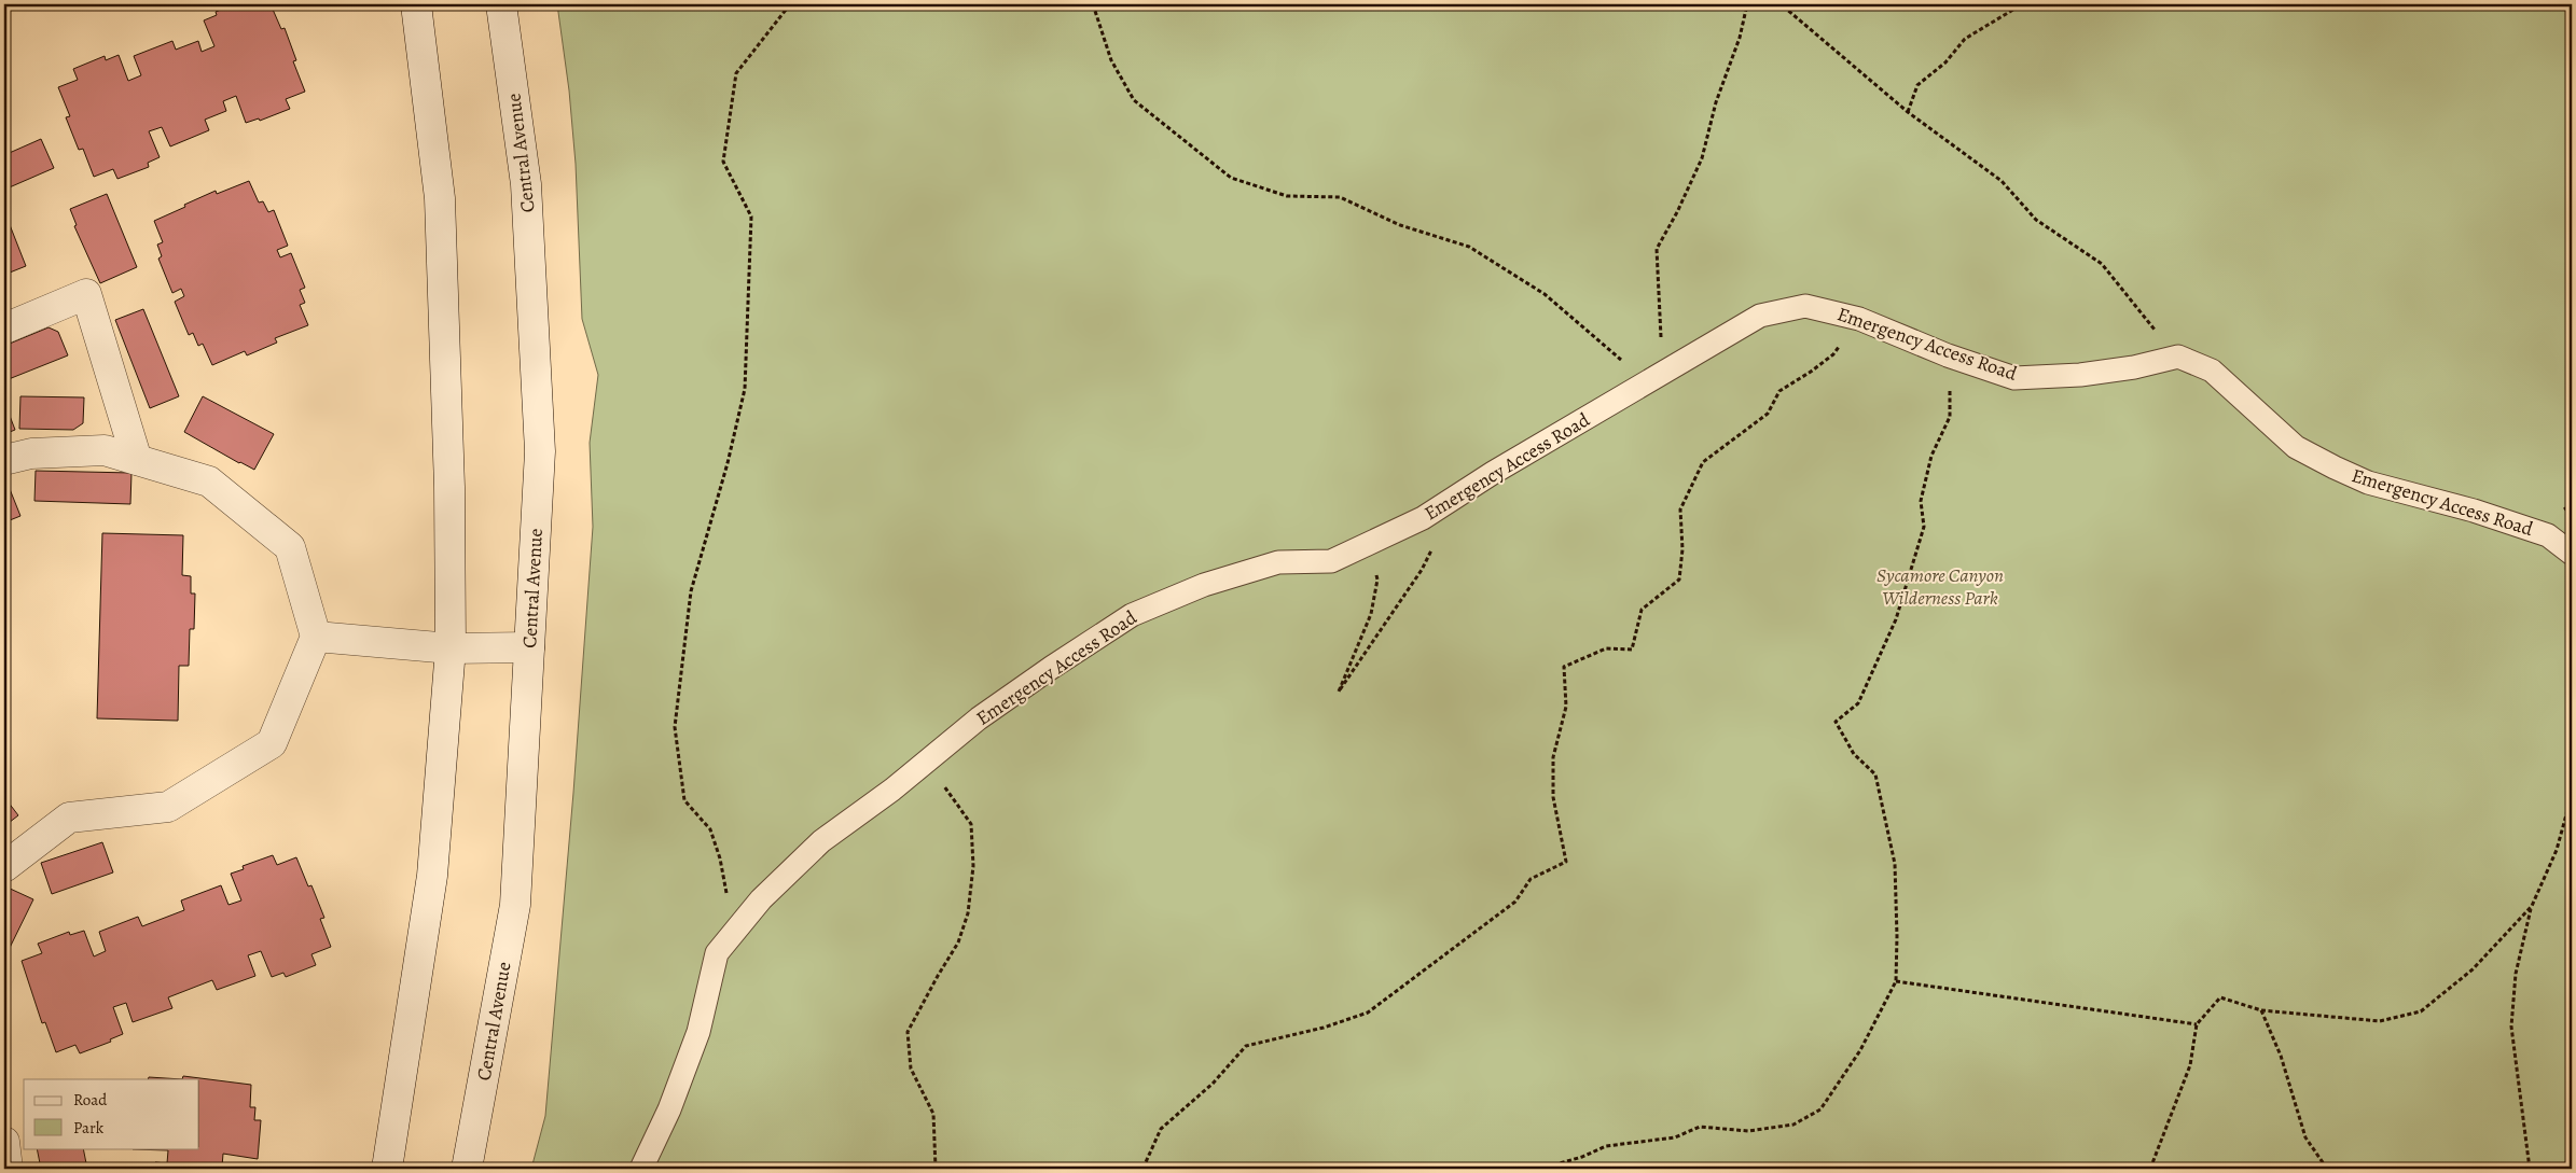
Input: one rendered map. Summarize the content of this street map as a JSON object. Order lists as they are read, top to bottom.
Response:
{
  "streets": {
    "main road": ["Central Avenue"],
    "lane": ["Emergency Access Road"]
  },
  "parks": ["Sycamore Canyon Wilderness Park"],
  "legend": ["Road", "Park"]
}
